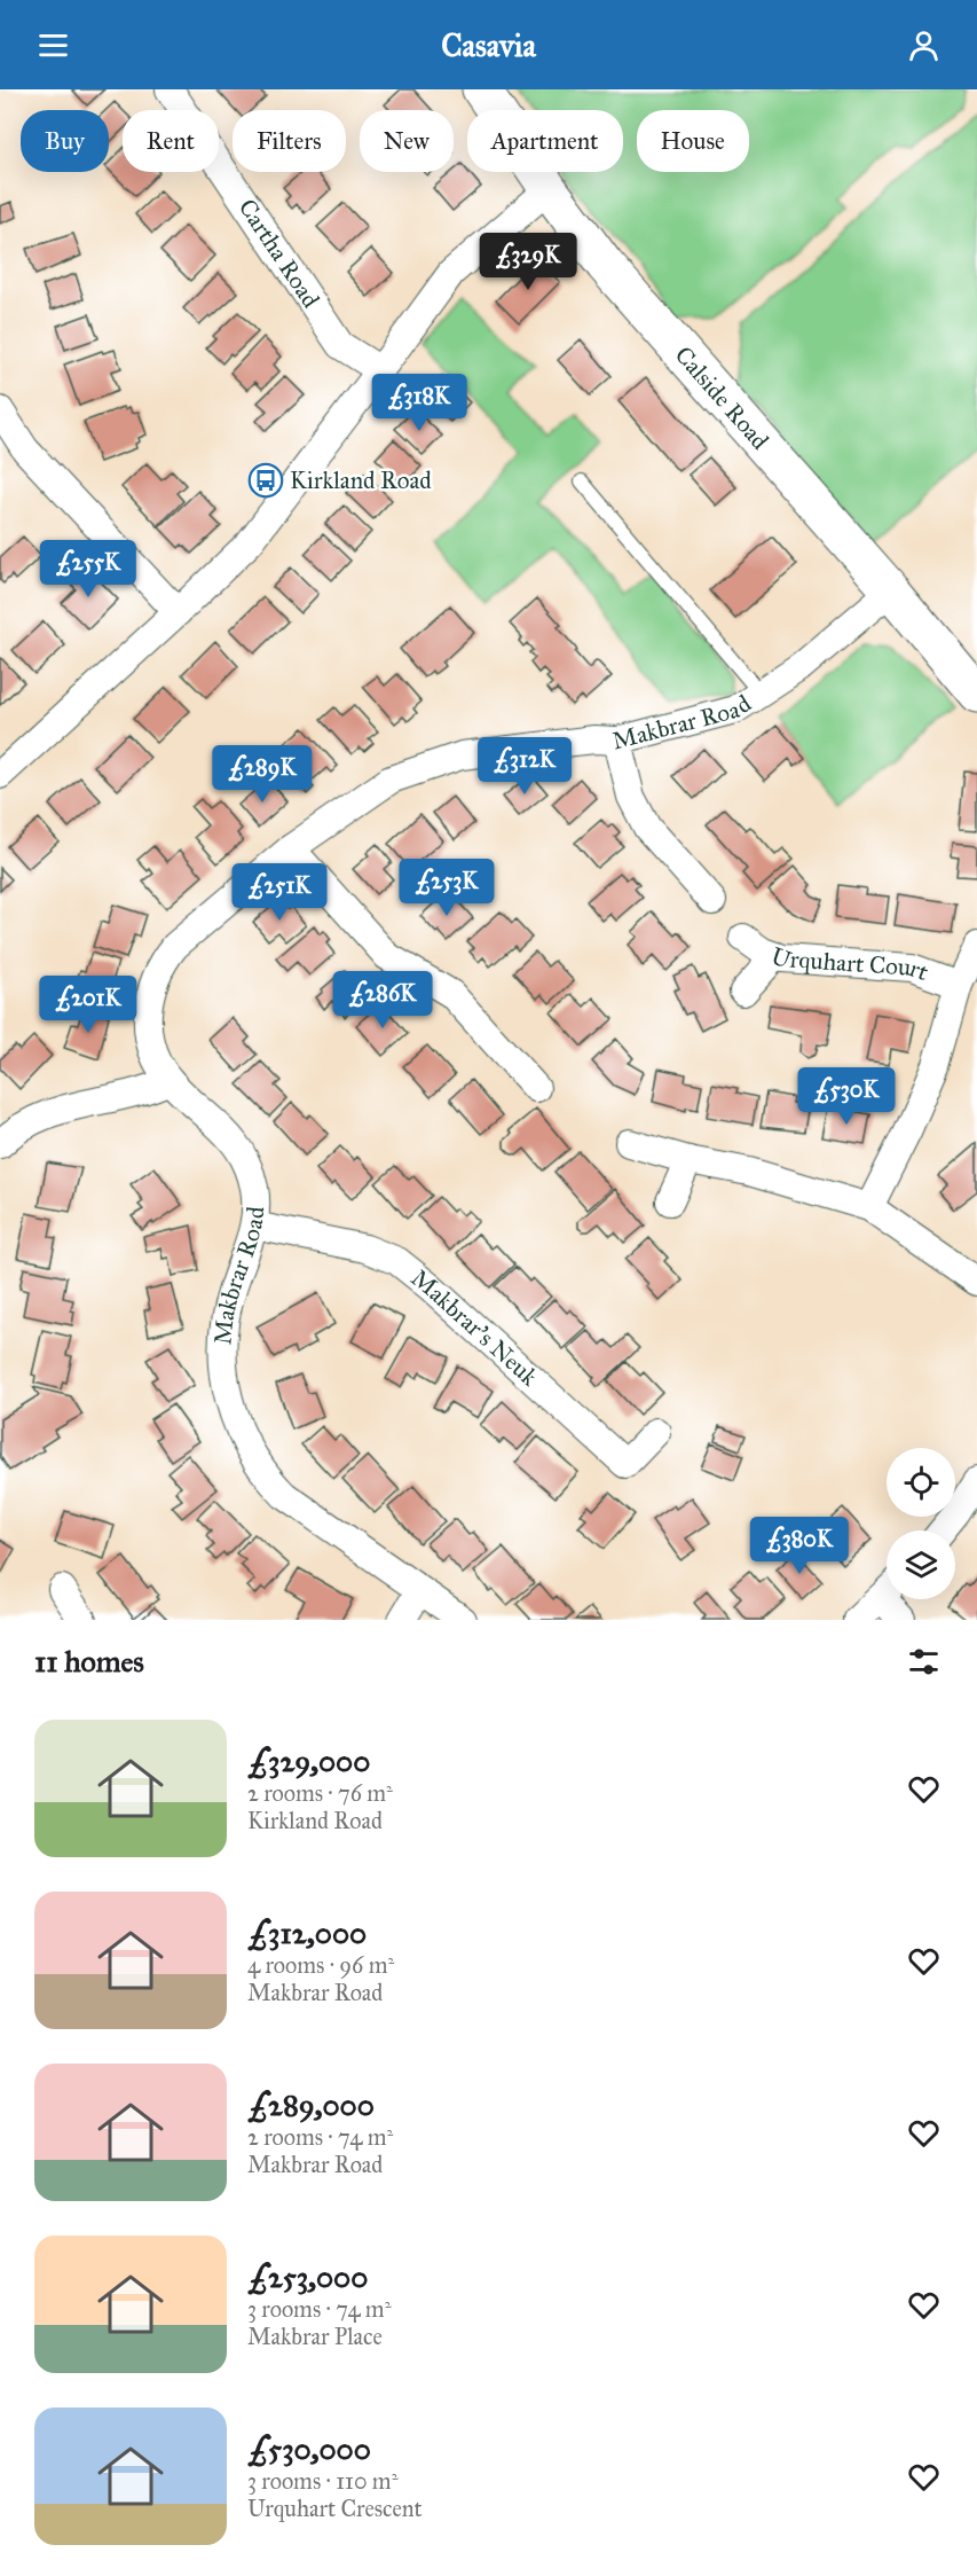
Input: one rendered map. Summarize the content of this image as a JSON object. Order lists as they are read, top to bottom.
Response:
{
  "streets": {
    "street": [
      "Cartha Road",
      "Calside Road",
      "Makbrar Road",
      "Urquhart Court",
      "Makbrar's Neuk"
    ]
  },
  "crossings": [
    ["Calside Road", "Makbrar Road"],
    ["Makbrar Road", "Makbrar's Neuk"]
  ],
  "places": {
    "bus stop": ["Kirkland Road"]
  },
  "page": {
    "header": "Casavia",
    "chip": [
      "Buy",
      "Rent",
      "Filters",
      "New",
      "Apartment",
      "House"
    ],
    "price": [
      "£329K",
      "£318K",
      "£255K",
      "£312K",
      "£289K",
      "£253K",
      "£251K",
      "£286K",
      "£201K",
      "£530K",
      "£380K"
    ],
    "heading": "11 homes",
    "list": [
      {
        "name": "£329,000",
        "note": "2 rooms · 76 m² · Kirkland Road"
      },
      {
        "name": "£312,000",
        "note": "4 rooms · 96 m² · Makbrar Road"
      },
      {
        "name": "£289,000",
        "note": "2 rooms · 74 m² · Makbrar Road"
      },
      {
        "name": "£253,000",
        "note": "3 rooms · 74 m² · Makbrar Place"
      },
      {
        "name": "£530,000",
        "note": "3 rooms · 110 m² · Urquhart Crescent"
      }
    ]
  }
}
